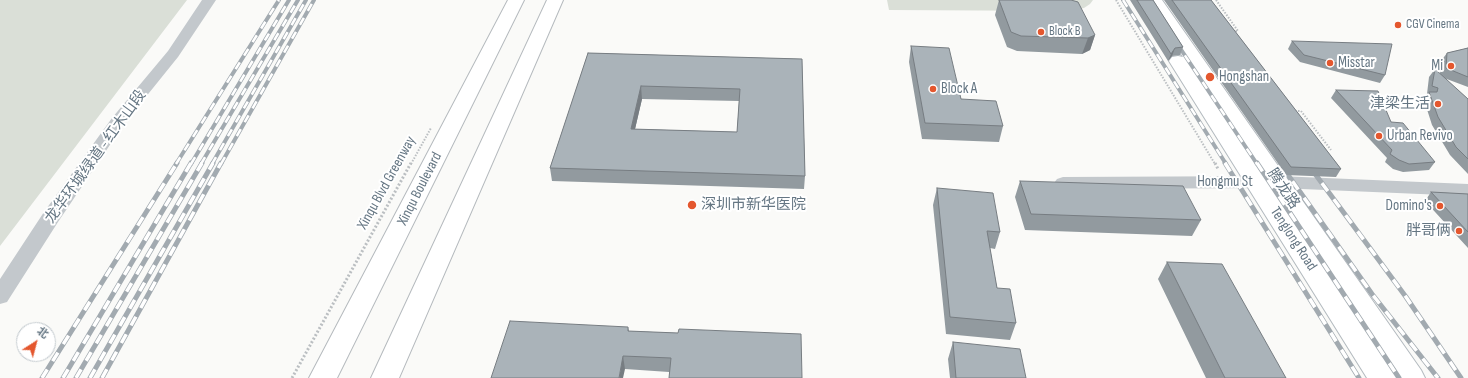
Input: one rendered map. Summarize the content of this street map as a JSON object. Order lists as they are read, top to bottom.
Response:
{
  "streets": {
    "main road": ["Xinqu Boulevard", "腾龙路", "Tenglong Road"],
    "street": ["龙华环城绿道 - 红木山段", "Hongmu St"],
    "path": ["Xinqu Blvd Greenway"]
  },
  "crossings": [
    ["Hongmu St", "腾龙路"],
    ["Hongmu St", "Tenglong Road"]
  ],
  "places": [
    "CGV Cinema",
    "Block B",
    "Misstar",
    "Mi",
    "Hongshan",
    "Block A",
    "津梁生活",
    "Urban Revivo",
    "深圳市新华医院",
    "Domino's",
    "胖哥俩"
  ],
  "north": "top right"
}
